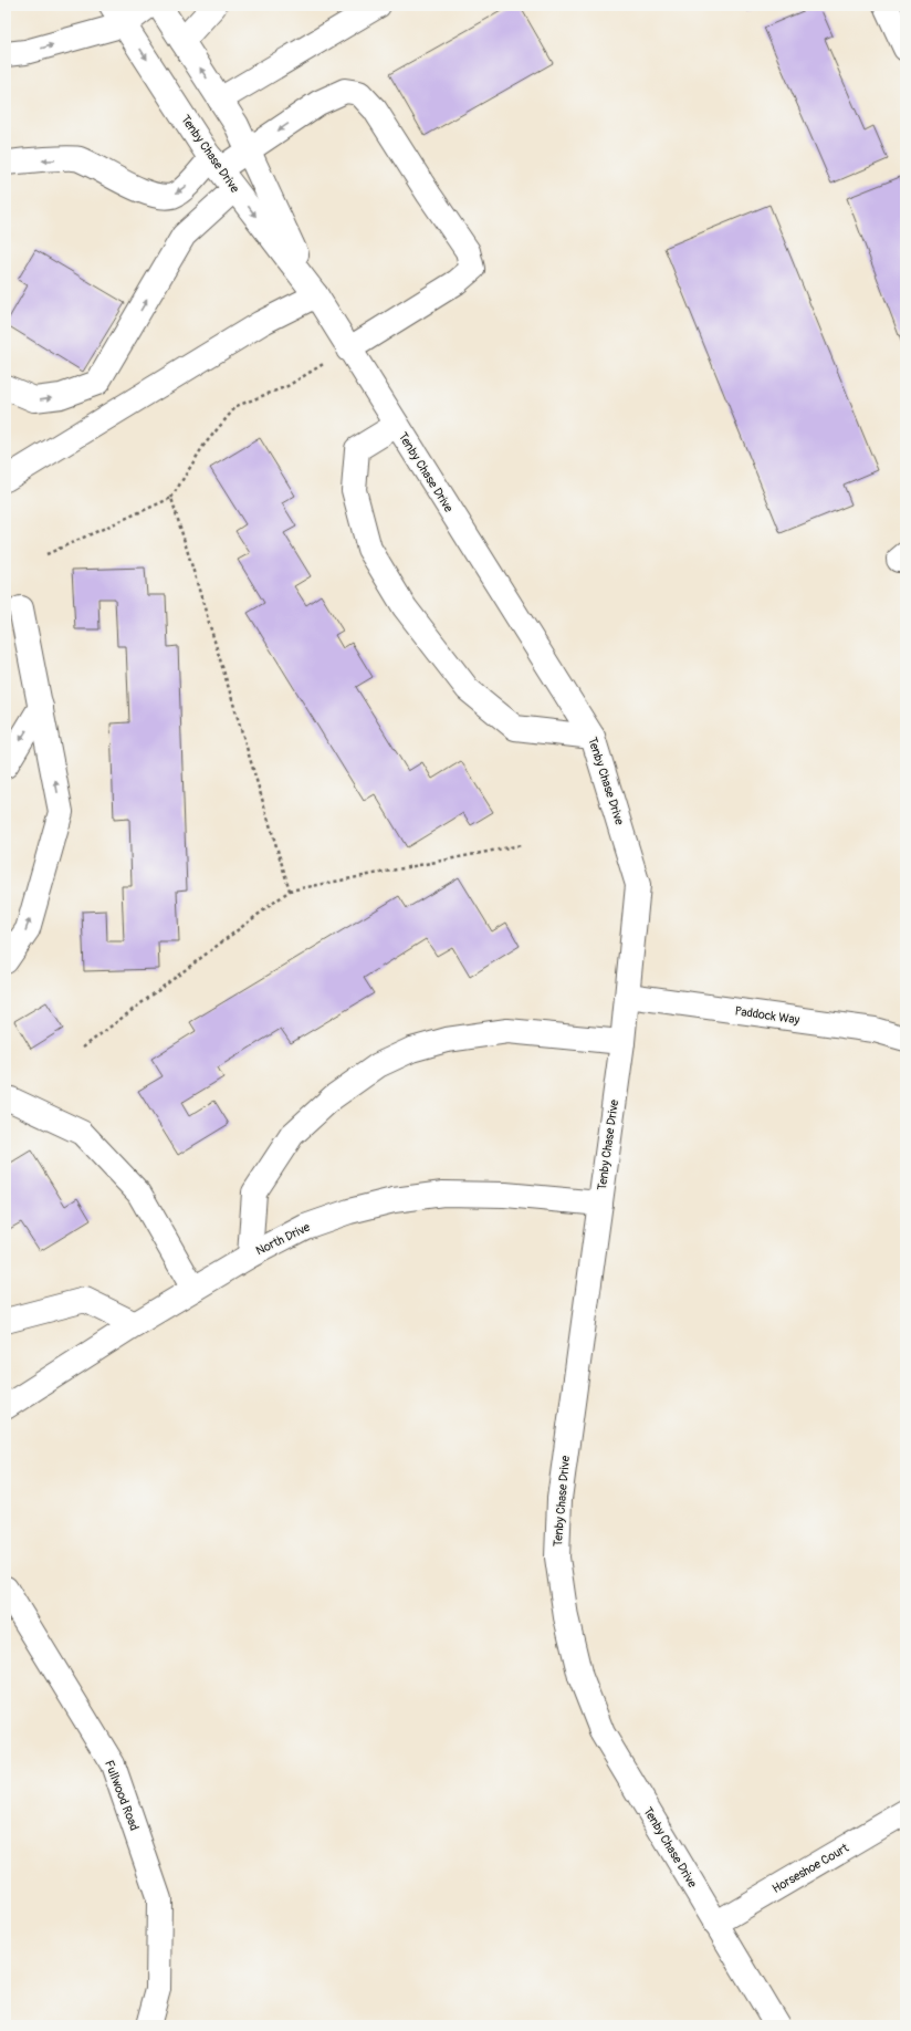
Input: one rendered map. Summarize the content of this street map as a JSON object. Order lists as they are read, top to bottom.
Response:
{
  "streets": {
    "main road": [
      "Tenby Chase Drive",
      "Paddock Way",
      "North Drive",
      "Fullwood Road",
      "Horseshoe Court"
    ]
  },
  "crossings": [
    ["Tenby Chase Drive", "Paddock Way"],
    ["Tenby Chase Drive", "North Drive"],
    ["Tenby Chase Drive", "Horseshoe Court"]
  ]
}
